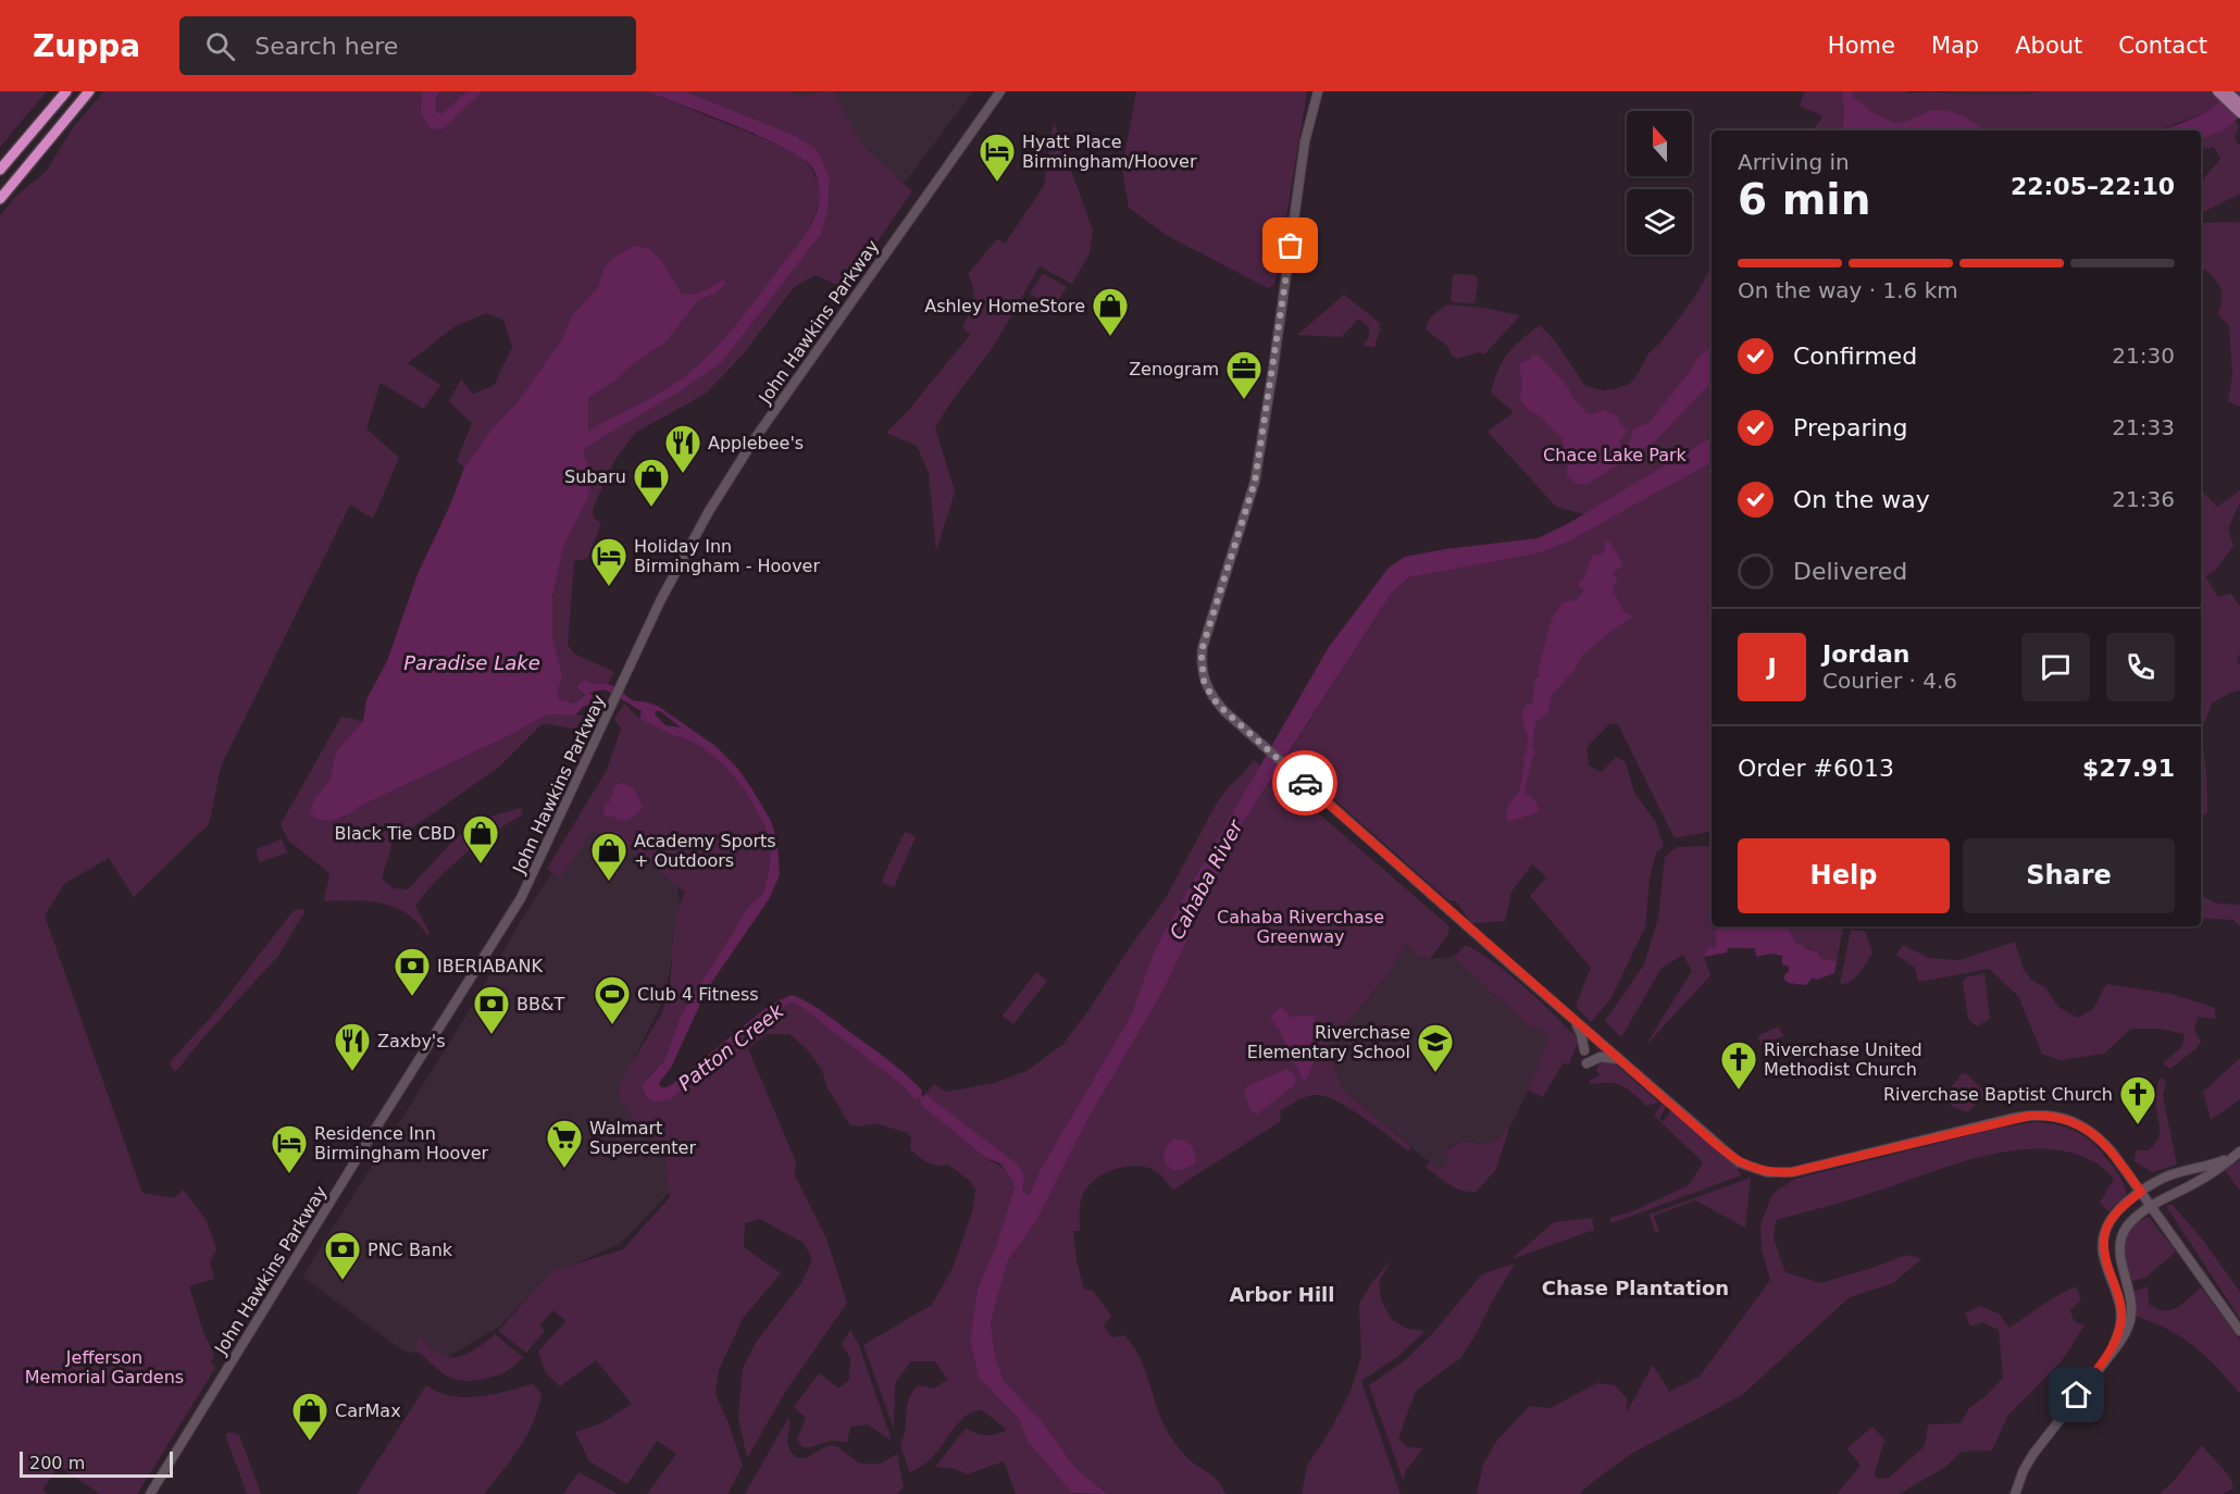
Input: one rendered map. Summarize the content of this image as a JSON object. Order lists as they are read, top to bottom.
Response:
{
  "streets": {
    "street": ["John Hawkins Parkway"]
  },
  "districts": ["Chase Plantation", "Arbor Hill"],
  "water": ["Paradise Lake", "Cahaba River", "Patton Creek"],
  "parks": ["Chace Lake Park", "Cahaba Riverchase Greenway", "Jefferson Memorial Gardens"],
  "places": {
    "hotel": ["Hyatt Place Birmingham/Hoover", "Holiday Inn Birmingham - Hoover", "Residence Inn Birmingham Hoover"],
    "shop": [
      "Ashley HomeStore",
      "Subaru",
      "Black Tie CBD",
      "Academy Sports + Outdoors",
      "CarMax"
    ],
    "office": ["Zenogram"],
    "restaurant": ["Applebee's", "Zaxby's"],
    "bank": ["IBERIABANK", "BB&T", "PNC Bank"],
    "sports": ["Club 4 Fitness"],
    "school or university": ["Riverchase Elementary School"],
    "church": ["Riverchase United Methodist Church", "Riverchase Baptist Church"],
    "supermarket": ["Walmart Supercenter"]
  },
  "scale_bar": "200 m",
  "north": "top",
  "page": {
    "header": "Zuppa",
    "search": "Search here",
    "nav": [
      "Home",
      "Map",
      "About",
      "Contact"
    ],
    "heading": ["6 min", "Arriving in", "22:05–22:10"],
    "panel": [
      "Jordan",
      "Courier · 4.6",
      "Order #6013",
      "$27.91"
    ],
    "bar": "On the way · 1.6 km",
    "list": [
      ["Confirmed", "21:30"],
      ["Preparing", "21:33"],
      ["On the way", "21:36"],
      "Delivered"
    ],
    "round": "J",
    "buttons": ["Help", "Share"],
    "scale": "200 m"
  }
}
